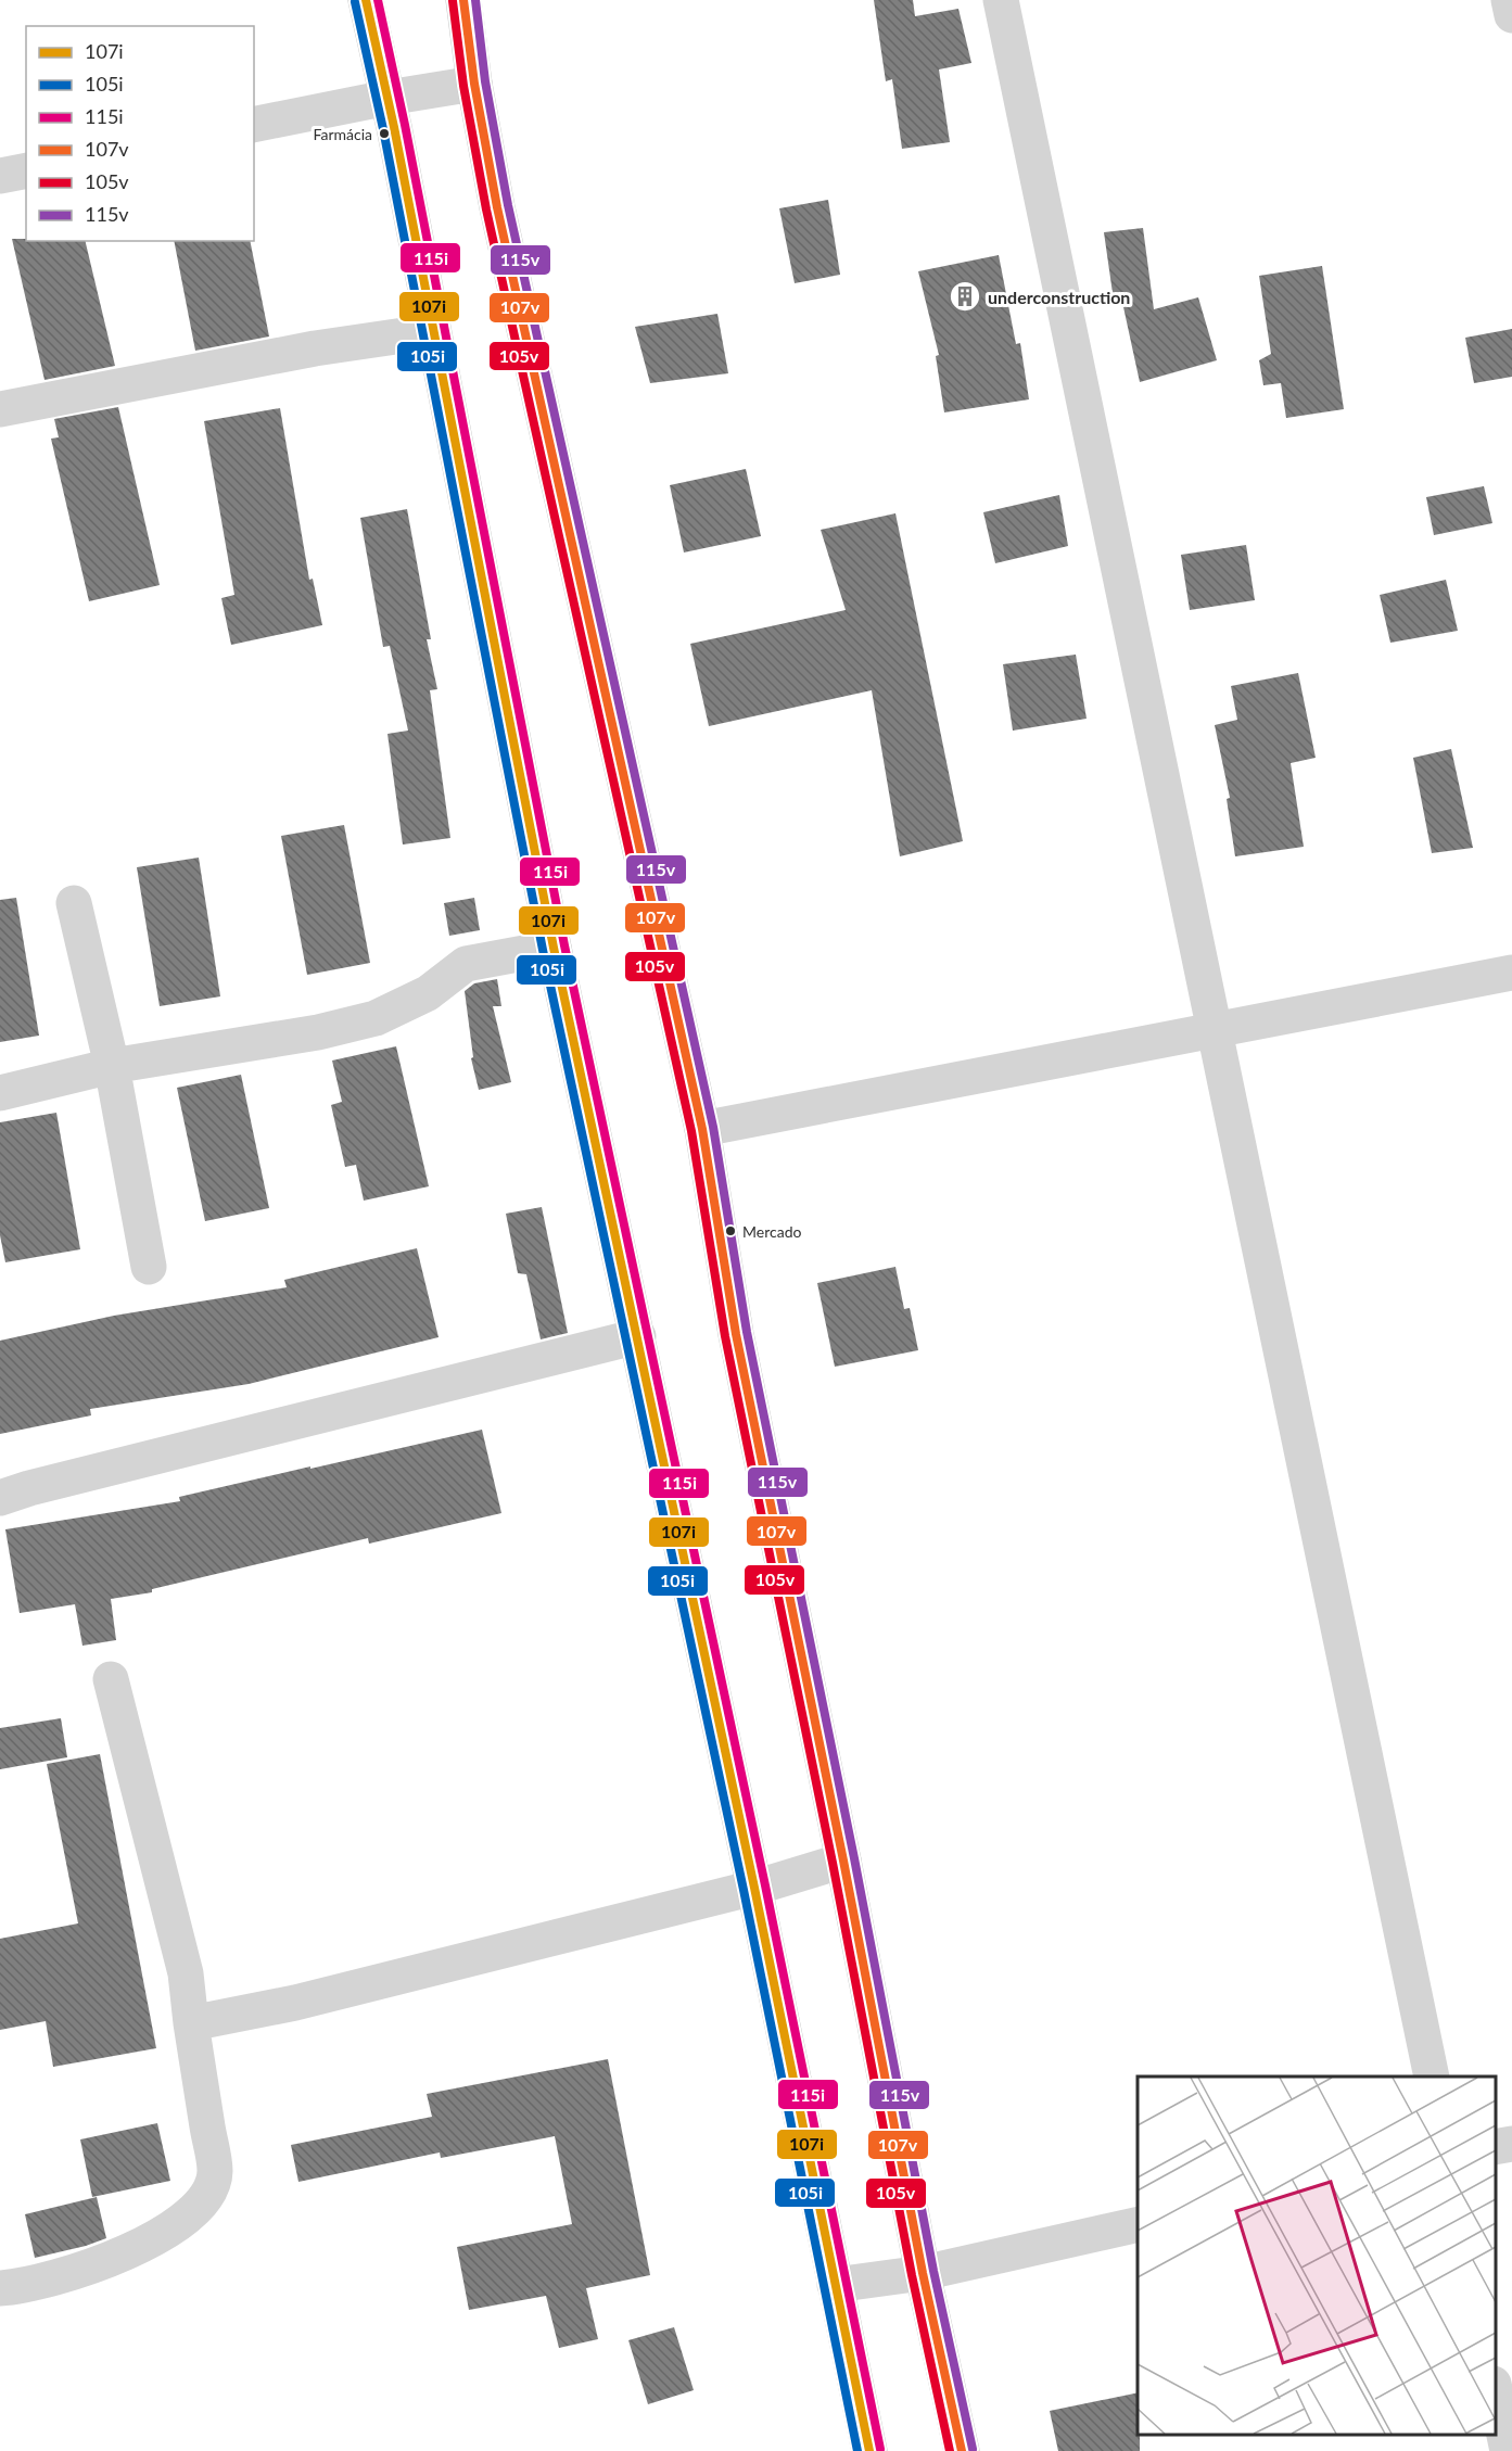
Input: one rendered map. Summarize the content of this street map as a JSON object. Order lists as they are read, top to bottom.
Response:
{
  "places": {
    "other": ["Farmácia", "Mercado"],
    "building": ["underconstruction"]
  },
  "lines": [
    "transit line 107i",
    "transit line 115i",
    "transit line 107v",
    "transit line 115v",
    "transit line 105v",
    "transit line 105i"
  ],
  "legend": [
    "107i",
    "105i",
    "115i",
    "107v",
    "105v",
    "115v"
  ]
}
